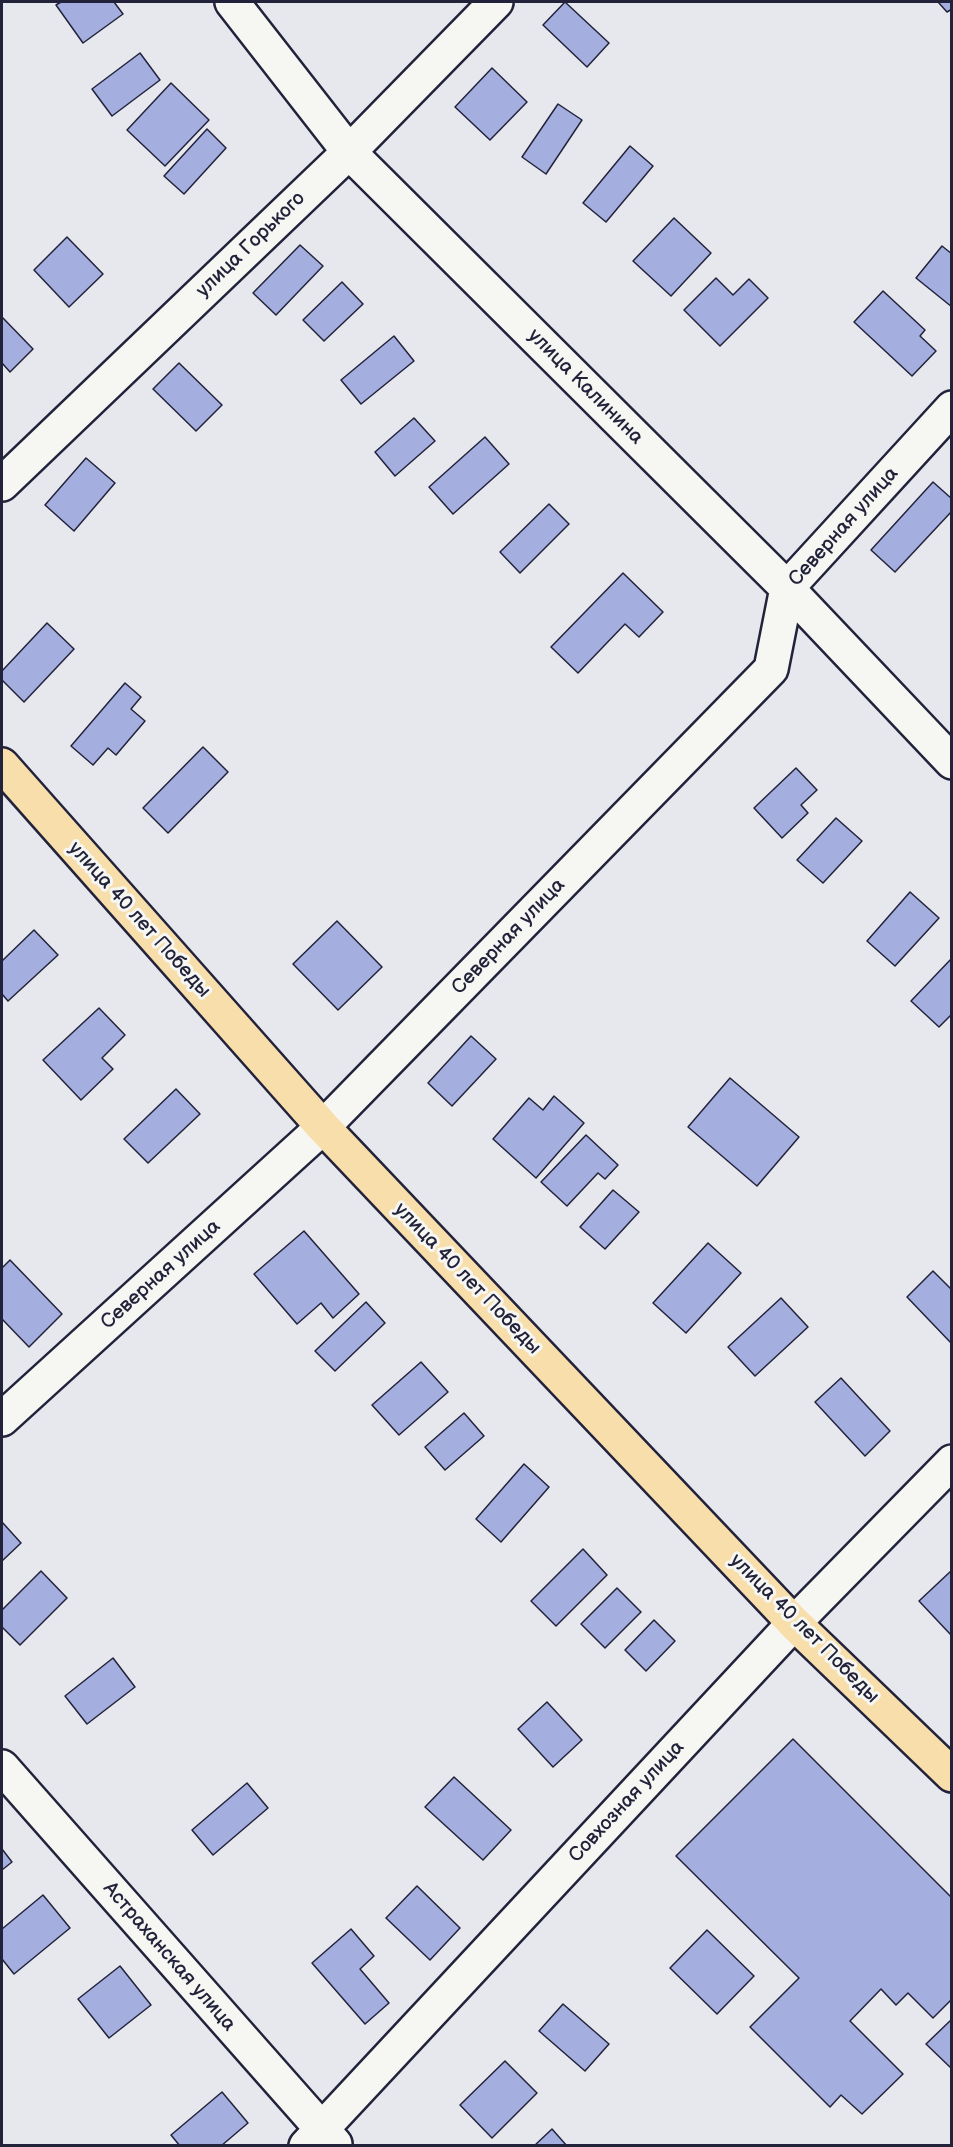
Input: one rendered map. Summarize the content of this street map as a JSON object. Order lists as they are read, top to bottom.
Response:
{
  "streets": {
    "main road": ["улица 40 лет Победы"],
    "street": [
      "улица Горького",
      "улица Калинина",
      "Северная улица",
      "Совхозная улица",
      "Астраханская улица"
    ]
  },
  "crossings": [
    ["улица Горького", "улица Калинина"],
    ["улица Калинина", "Северная улица"],
    ["Северная улица", "улица 40 лет Победы"],
    ["улица 40 лет Победы", "Совхозная улица"],
    ["Совхозная улица", "Астраханская улица"]
  ]
}
